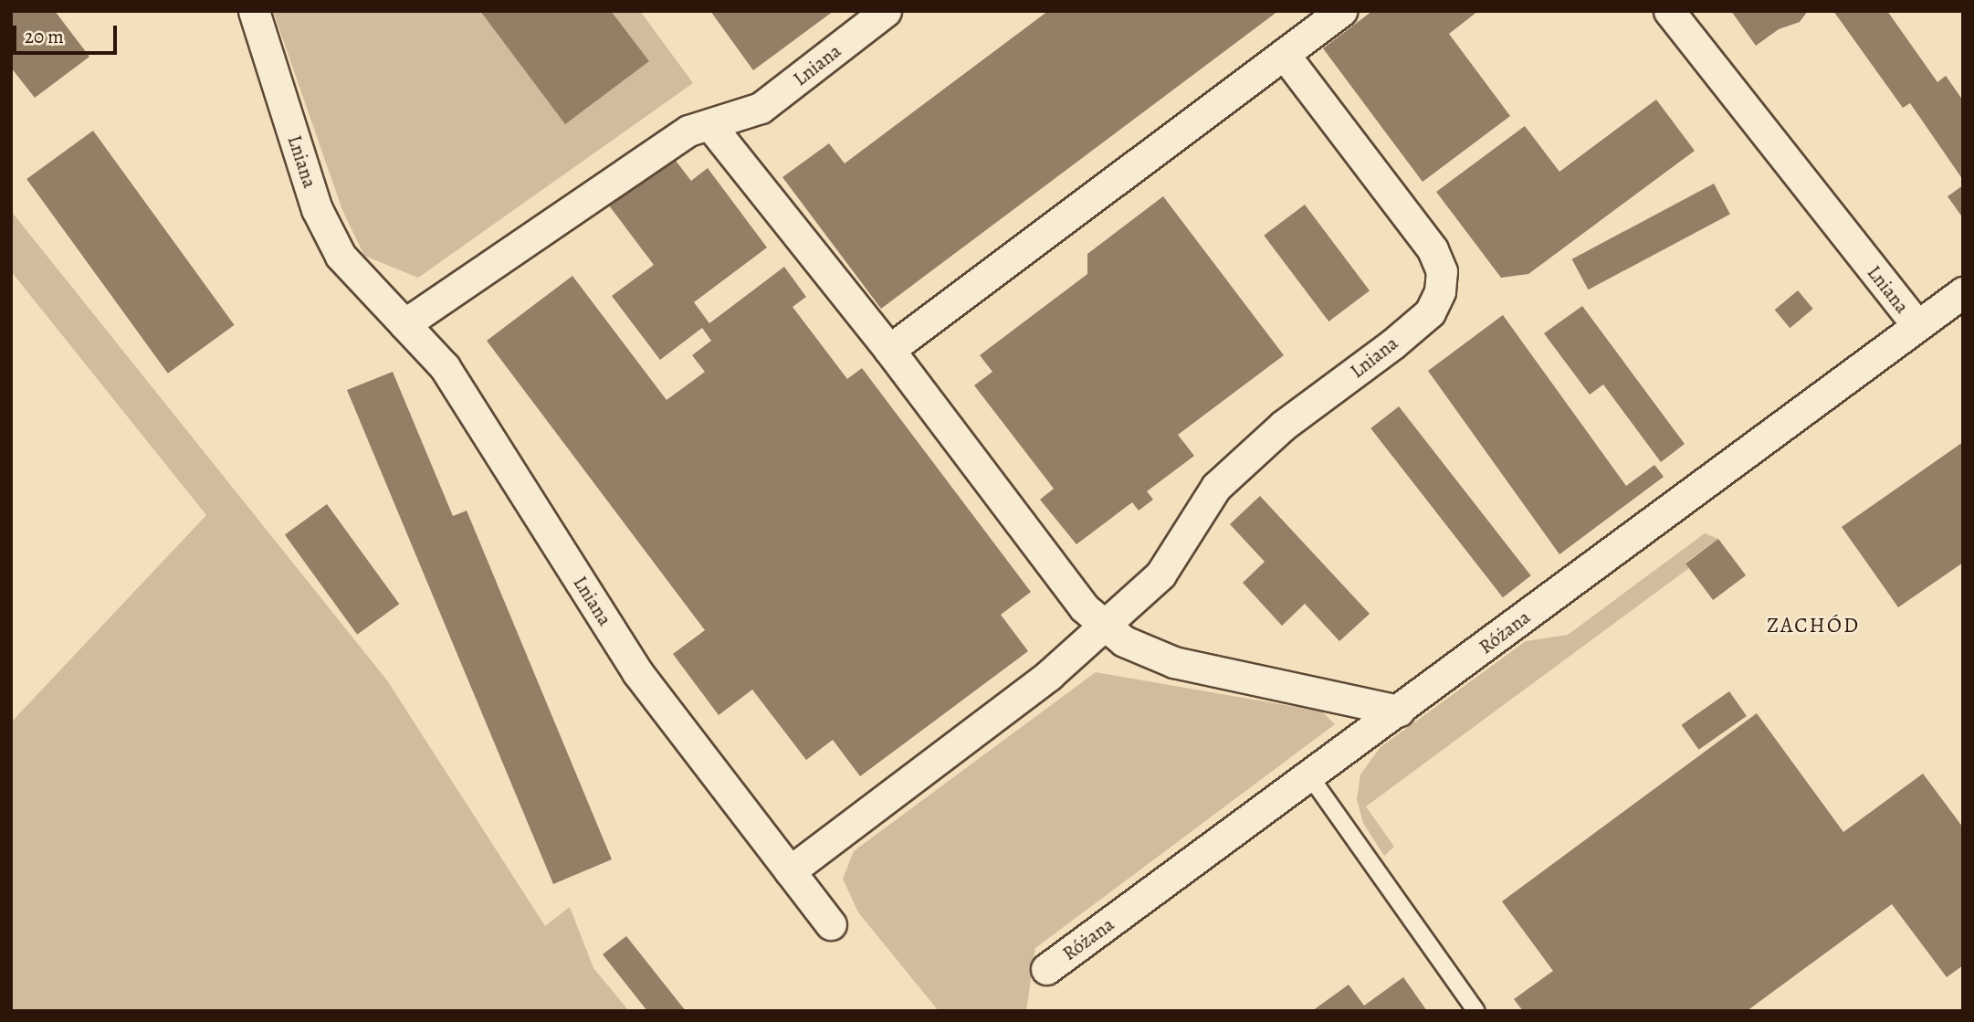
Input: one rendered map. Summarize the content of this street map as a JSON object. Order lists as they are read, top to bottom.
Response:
{
  "streets": {
    "street": ["Lniana", "Różana"]
  },
  "crossings": [
    ["Lniana", "Różana"]
  ],
  "districts": ["ZACHÓD"],
  "scale_bar": "20 m"
}
